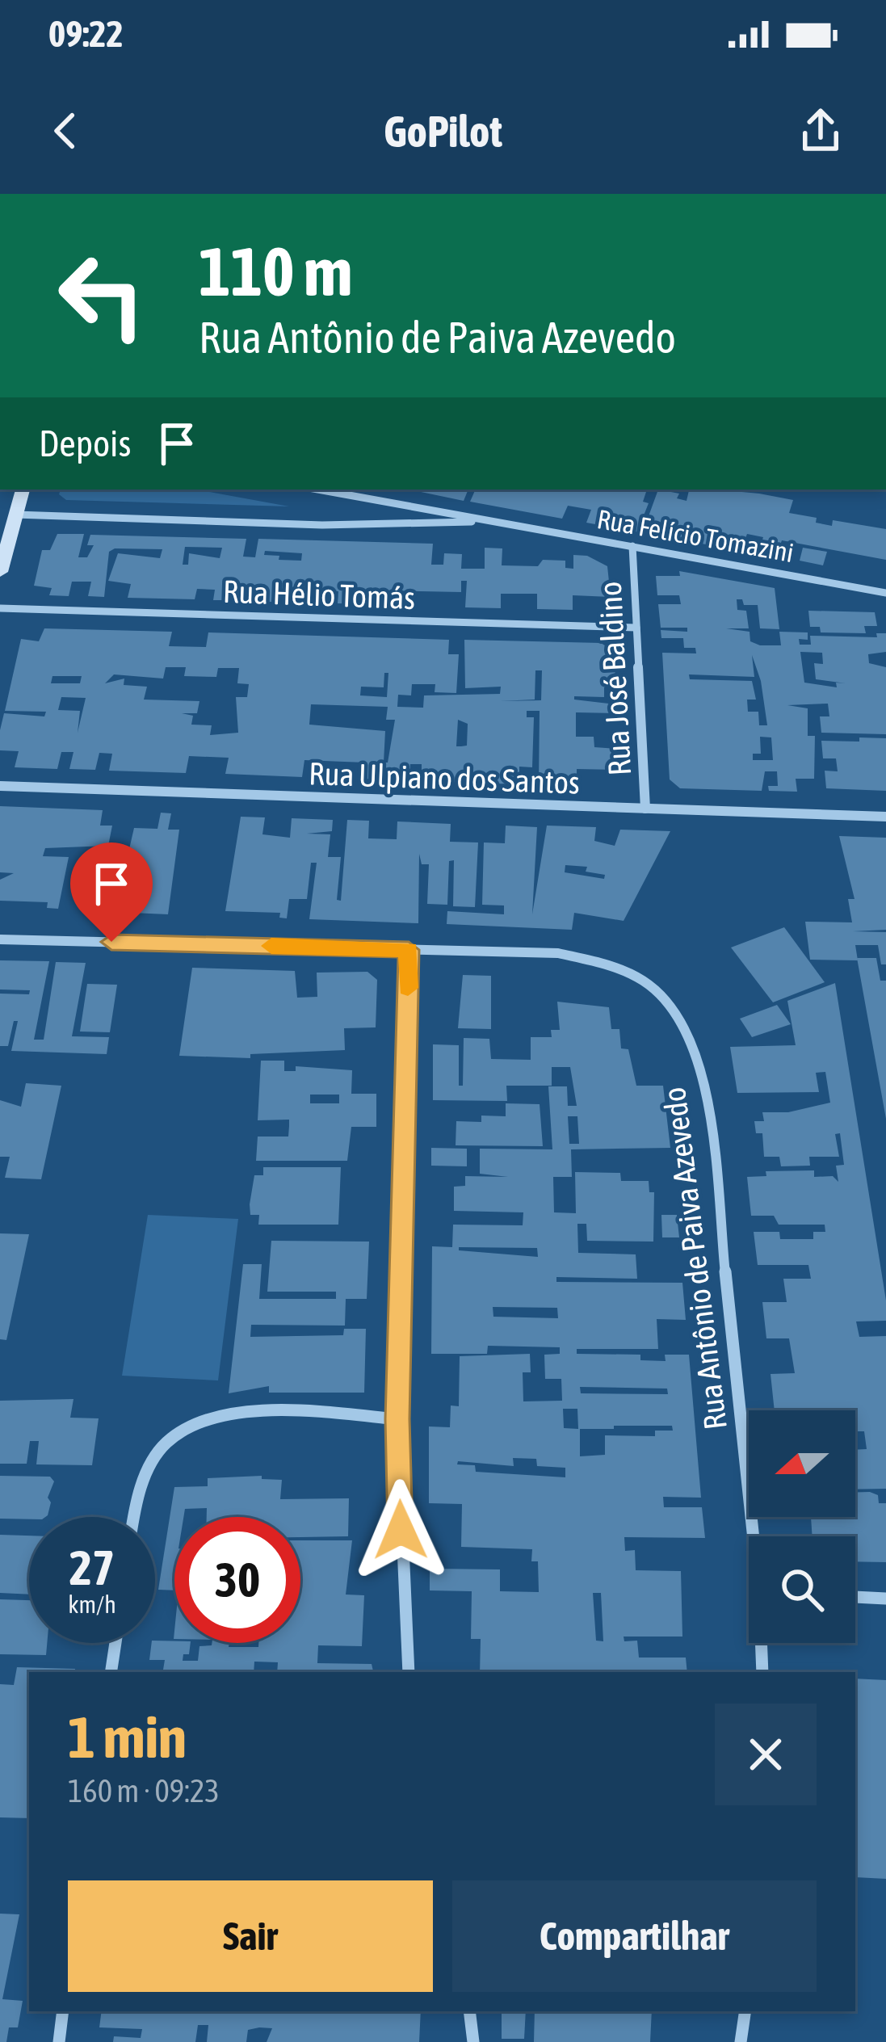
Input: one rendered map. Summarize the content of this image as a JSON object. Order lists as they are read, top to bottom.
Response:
{
  "streets": {
    "street": [
      "Rua Felício Tomazini",
      "Rua Hélio Tomás",
      "Rua José Baldino",
      "Rua Ulpiano dos Santos",
      "Rua Antônio de Paiva Azevedo"
    ]
  },
  "crossings": [
    ["Rua Felício Tomazini", "Rua José Baldino"],
    ["Rua Hélio Tomás", "Rua José Baldino"],
    ["Rua José Baldino", "Rua Ulpiano dos Santos"]
  ],
  "north": "left",
  "page": {
    "status": "09:22",
    "header": "GoPilot",
    "turn": ["110 m", "Rua Antônio de Paiva Azevedo"],
    "then": "Depois",
    "speed": "27 km/h",
    "limit": "30",
    "heading": ["1 min", "160 m · 09:23"],
    "buttons": ["Sair", "Compartilhar"]
  }
}
